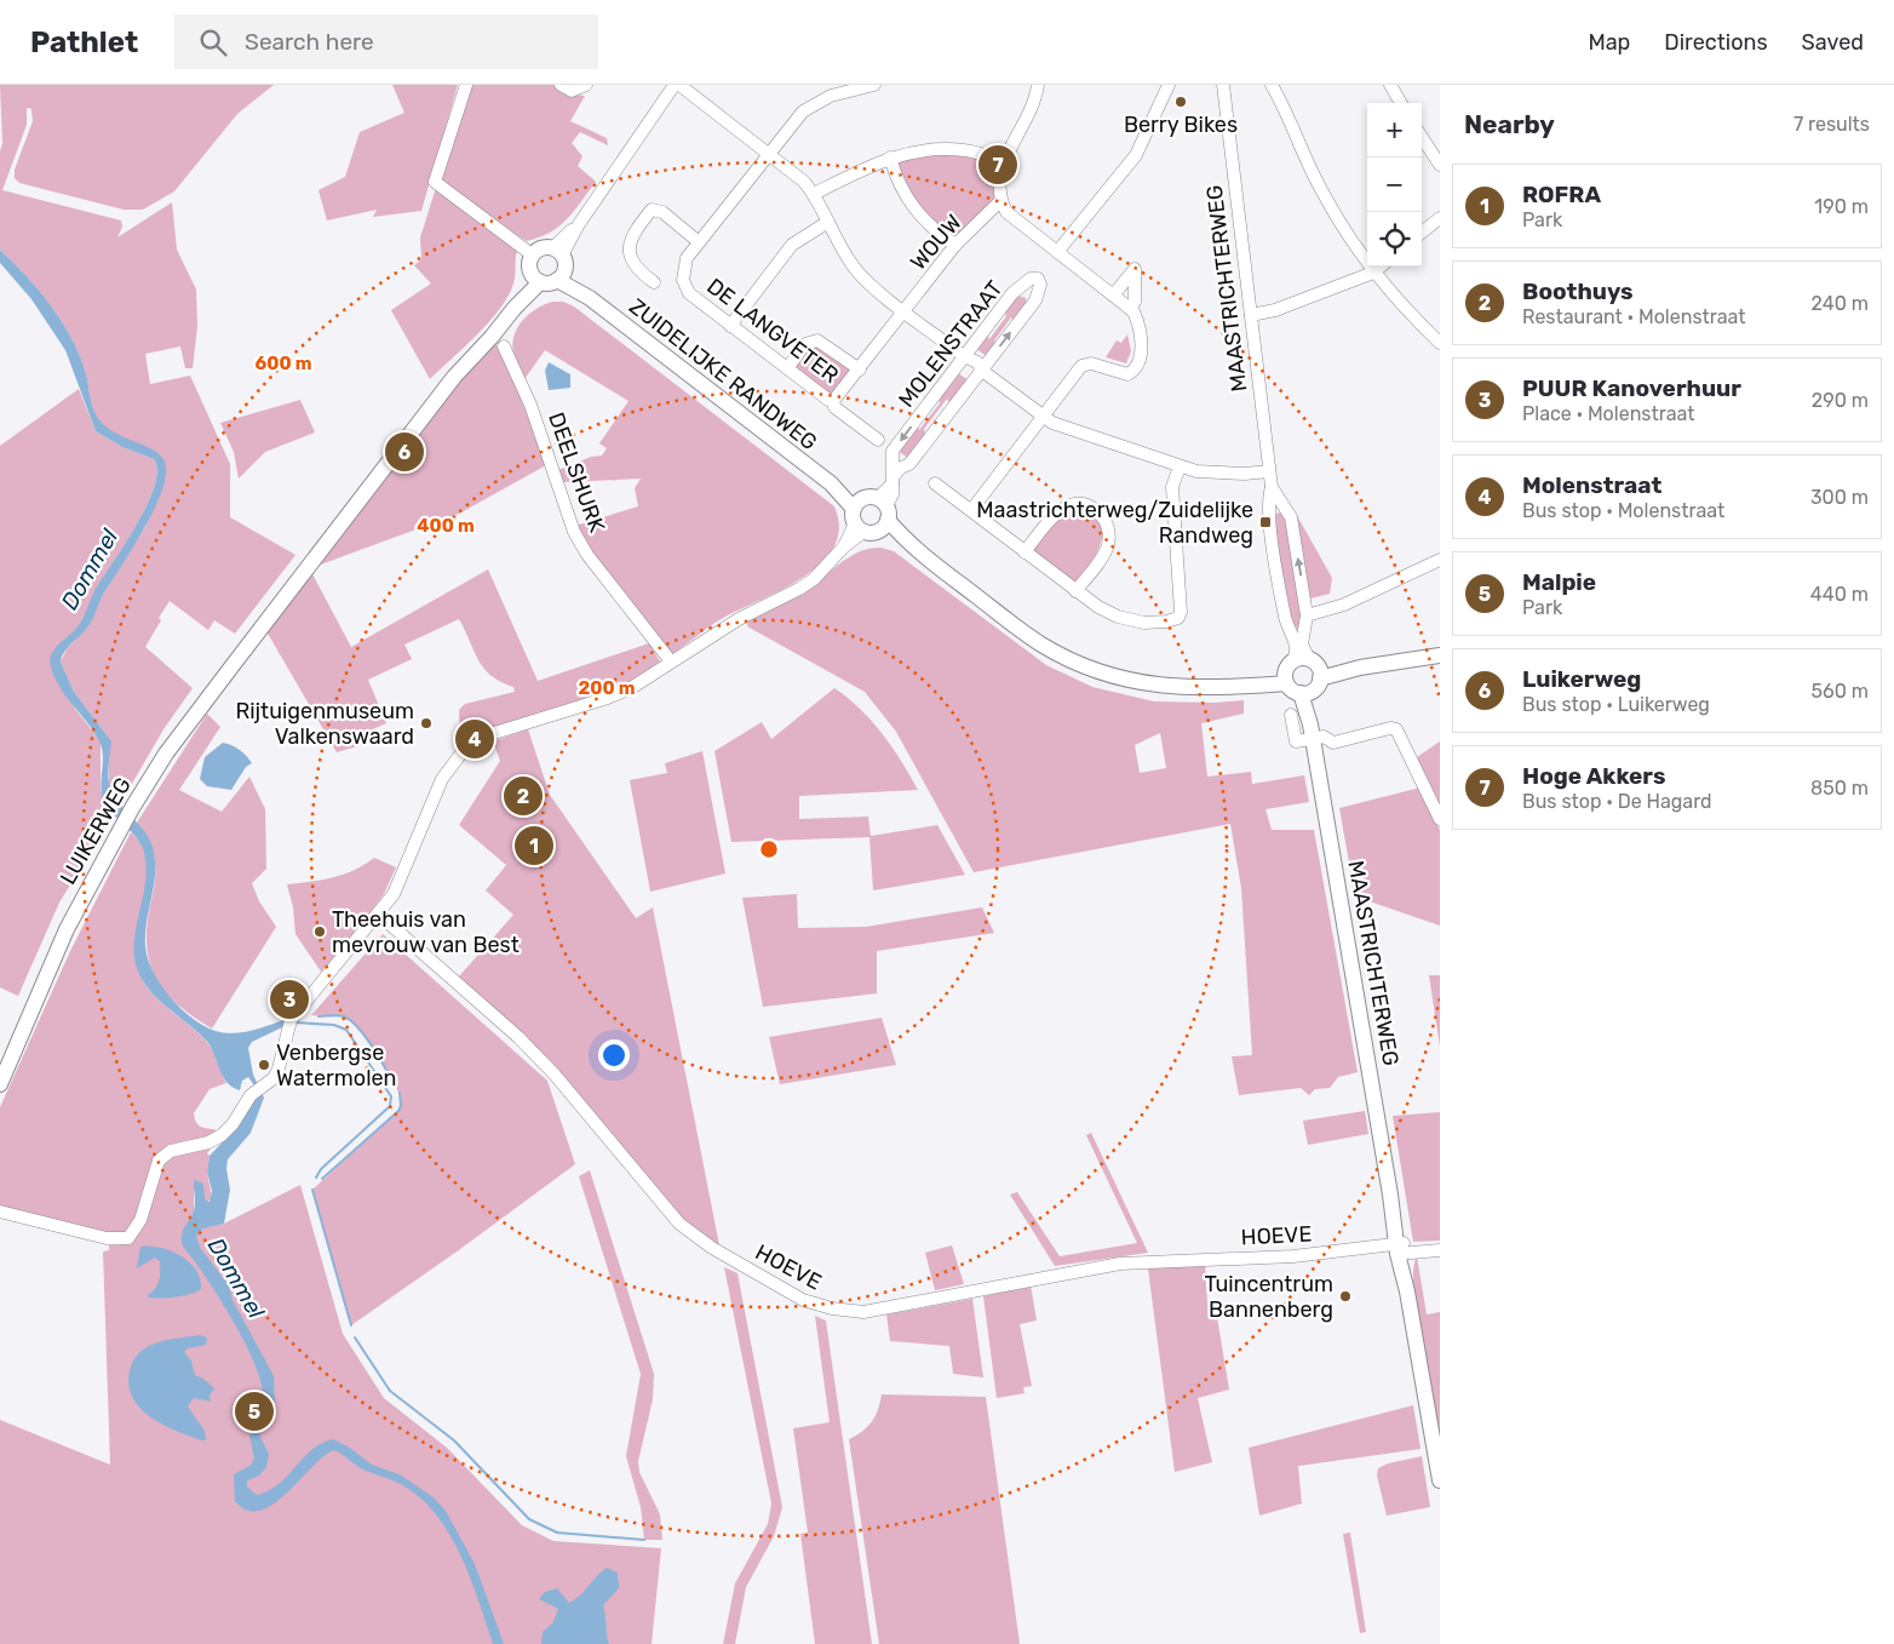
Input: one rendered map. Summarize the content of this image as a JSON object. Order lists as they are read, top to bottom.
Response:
{
  "streets": {
    "main road": ["MAASTRICHTERWEG", "ZUIDELIJKE RANDWEG", "LUIKERWEG"],
    "street": [
      "WOUW",
      "DE LANGVETER",
      "MOLENSTRAAT",
      "DEELSHURK",
      "HOEVE"
    ]
  },
  "crossings": [
    ["WOUW", "DE LANGVETER"],
    ["MAASTRICHTERWEG", "HOEVE"],
    ["ZUIDELIJKE RANDWEG", "LUIKERWEG"]
  ],
  "water": ["Dommel"],
  "places": {
    "other": [
      "Berry Bikes",
      "Rijtuigenmuseum Valkenswaard",
      "Theehuis van mevrouw van Best",
      "Venbergse Watermolen",
      "Tuincentrum Bannenberg"
    ],
    "transit": ["Maastrichterweg/Zuidelijke Randweg"]
  },
  "page": {
    "header": "Pathlet",
    "search": "Search here",
    "nav": ["Map", "Directions", "Saved"],
    "heading": ["Nearby", "7 results"],
    "map_buttons": ["+", "−"],
    "pins": [
      "7",
      "6",
      "4",
      "2",
      "1",
      "3",
      "5"
    ],
    "list": [
      {
        "mark": "1",
        "name": "ROFRA",
        "note": "Park",
        "value": "190 m"
      },
      {
        "mark": "2",
        "name": "Boothuys",
        "note": "Restaurant · Molenstraat",
        "value": "240 m"
      },
      {
        "mark": "3",
        "name": "PUUR Kanoverhuur",
        "note": "Place · Molenstraat",
        "value": "290 m"
      },
      {
        "mark": "4",
        "name": "Molenstraat",
        "note": "Bus stop · Molenstraat",
        "value": "300 m"
      },
      {
        "mark": "5",
        "name": "Malpie",
        "note": "Park",
        "value": "440 m"
      },
      {
        "mark": "6",
        "name": "Luikerweg",
        "note": "Bus stop · Luikerweg",
        "value": "560 m"
      },
      {
        "mark": "7",
        "name": "Hoge Akkers",
        "note": "Bus stop · De Hagard",
        "value": "850 m"
      }
    ]
  },
  "rings": ["600 m", "400 m", "200 m"]
}
